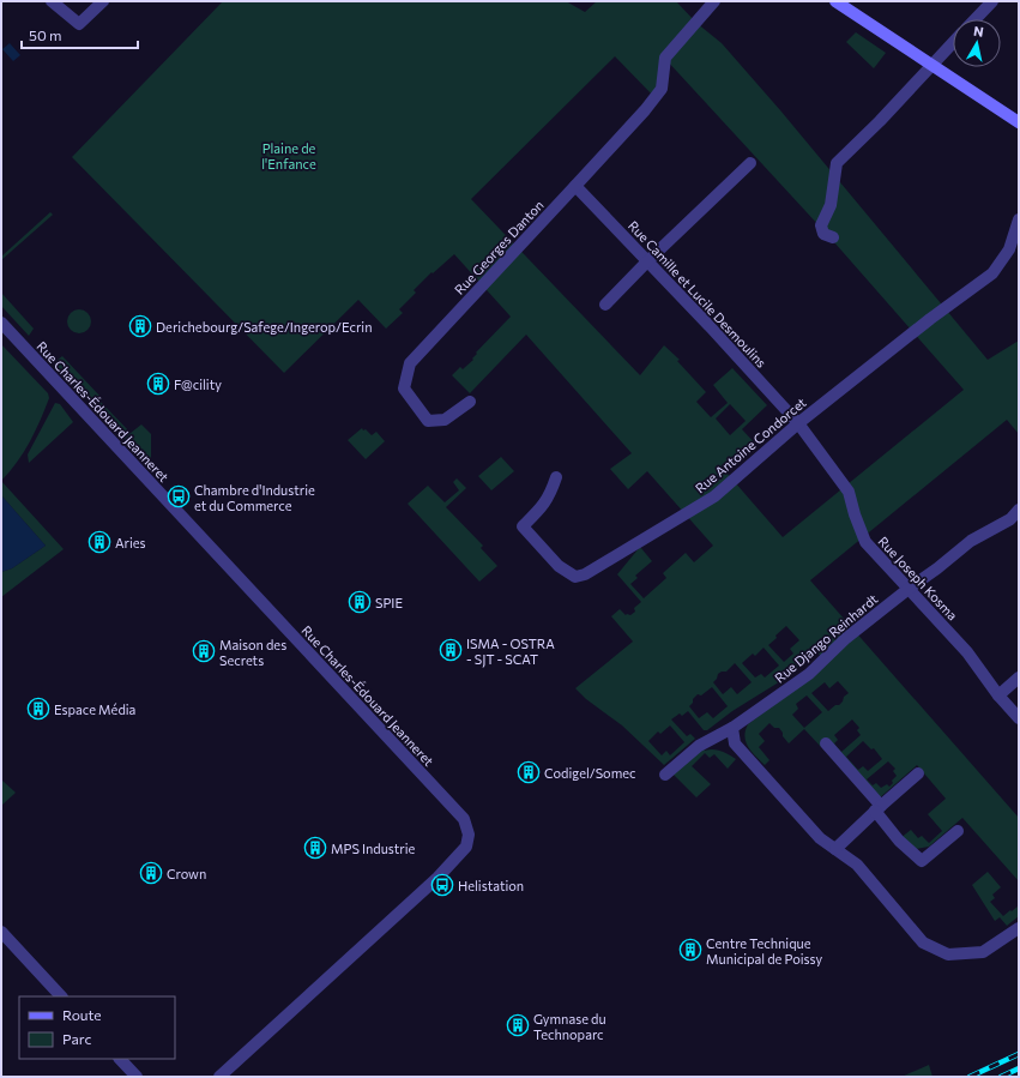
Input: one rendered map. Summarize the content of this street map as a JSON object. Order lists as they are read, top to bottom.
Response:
{
  "streets": {
    "street": [
      "Rue Georges Danton",
      "Rue Camille et Lucile Desmoulins",
      "Rue Charles-Édouard Jeanneret",
      "Rue Antoine Condorcet",
      "Rue Joseph Kosma",
      "Rue Django Reinhardt"
    ]
  },
  "crossings": [
    ["Rue Georges Danton", "Rue Camille et Lucile Desmoulins"],
    ["Rue Camille et Lucile Desmoulins", "Rue Antoine Condorcet"],
    ["Rue Camille et Lucile Desmoulins", "Rue Joseph Kosma"],
    ["Rue Antoine Condorcet", "Rue Joseph Kosma"],
    ["Rue Joseph Kosma", "Rue Django Reinhardt"]
  ],
  "parks": ["Plaine de l'Enfance"],
  "places": {
    "building": [
      "Derichebourg/Safege/Ingerop/Ecrin",
      "F@cility",
      "Aries",
      "SPIE",
      "ISMA - OSTRA - SJT - SCAT",
      "Maison des Secrets",
      "Espace Média",
      "Codigel/Somec",
      "MPS Industrie",
      "Crown",
      "Centre Technique Municipal de Poissy",
      "Gymnase du Technoparc"
    ],
    "bus stop": ["Chambre d'Industrie et du Commerce", "Helistation"]
  },
  "legend": ["Route", "Parc"],
  "scale_bar": "50 m",
  "north": "top"
}
